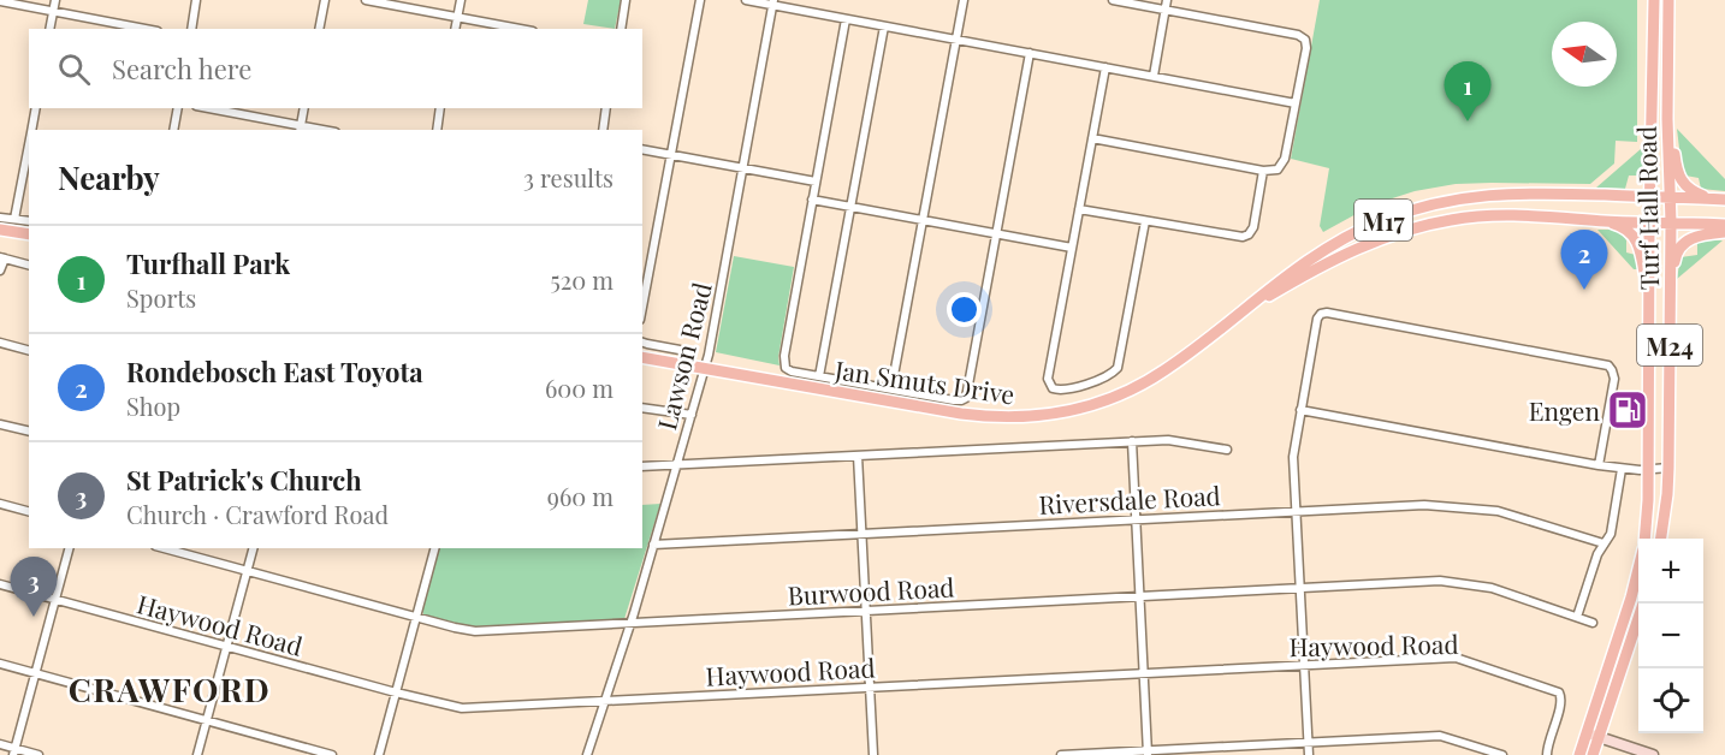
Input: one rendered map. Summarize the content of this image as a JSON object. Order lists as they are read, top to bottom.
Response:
{
  "streets": {
    "main road": [
      "Turf Hall Road",
      "M17",
      "M24",
      "Jan Smuts Drive"
    ],
    "street": [
      "Lawson Road",
      "Riversdale Road",
      "Burwood Road",
      "Haywood Road"
    ]
  },
  "crossings": [
    ["Turf Hall Road", "Jan Smuts Drive"],
    ["Lawson Road", "Jan Smuts Drive"],
    ["Lawson Road", "Riversdale Road"],
    ["Lawson Road", "Burwood Road"],
    ["Lawson Road", "Haywood Road"]
  ],
  "districts": ["CRAWFORD"],
  "places": {
    "fuel station": ["Engen"]
  },
  "north": "left",
  "page": {
    "search": "Search here",
    "pins": ["1", "2", "3"],
    "heading": ["Nearby", "3 results"],
    "list": [
      {
        "mark": "1",
        "name": "Turfhall Park",
        "note": "Sports",
        "value": "520 m"
      },
      {
        "mark": "2",
        "name": "Rondebosch East Toyota",
        "note": "Shop",
        "value": "600 m"
      },
      {
        "mark": "3",
        "name": "St Patrick's Church",
        "note": "Church · Crawford Road",
        "value": "960 m"
      }
    ],
    "map_buttons": ["+", "−"]
  }
}
